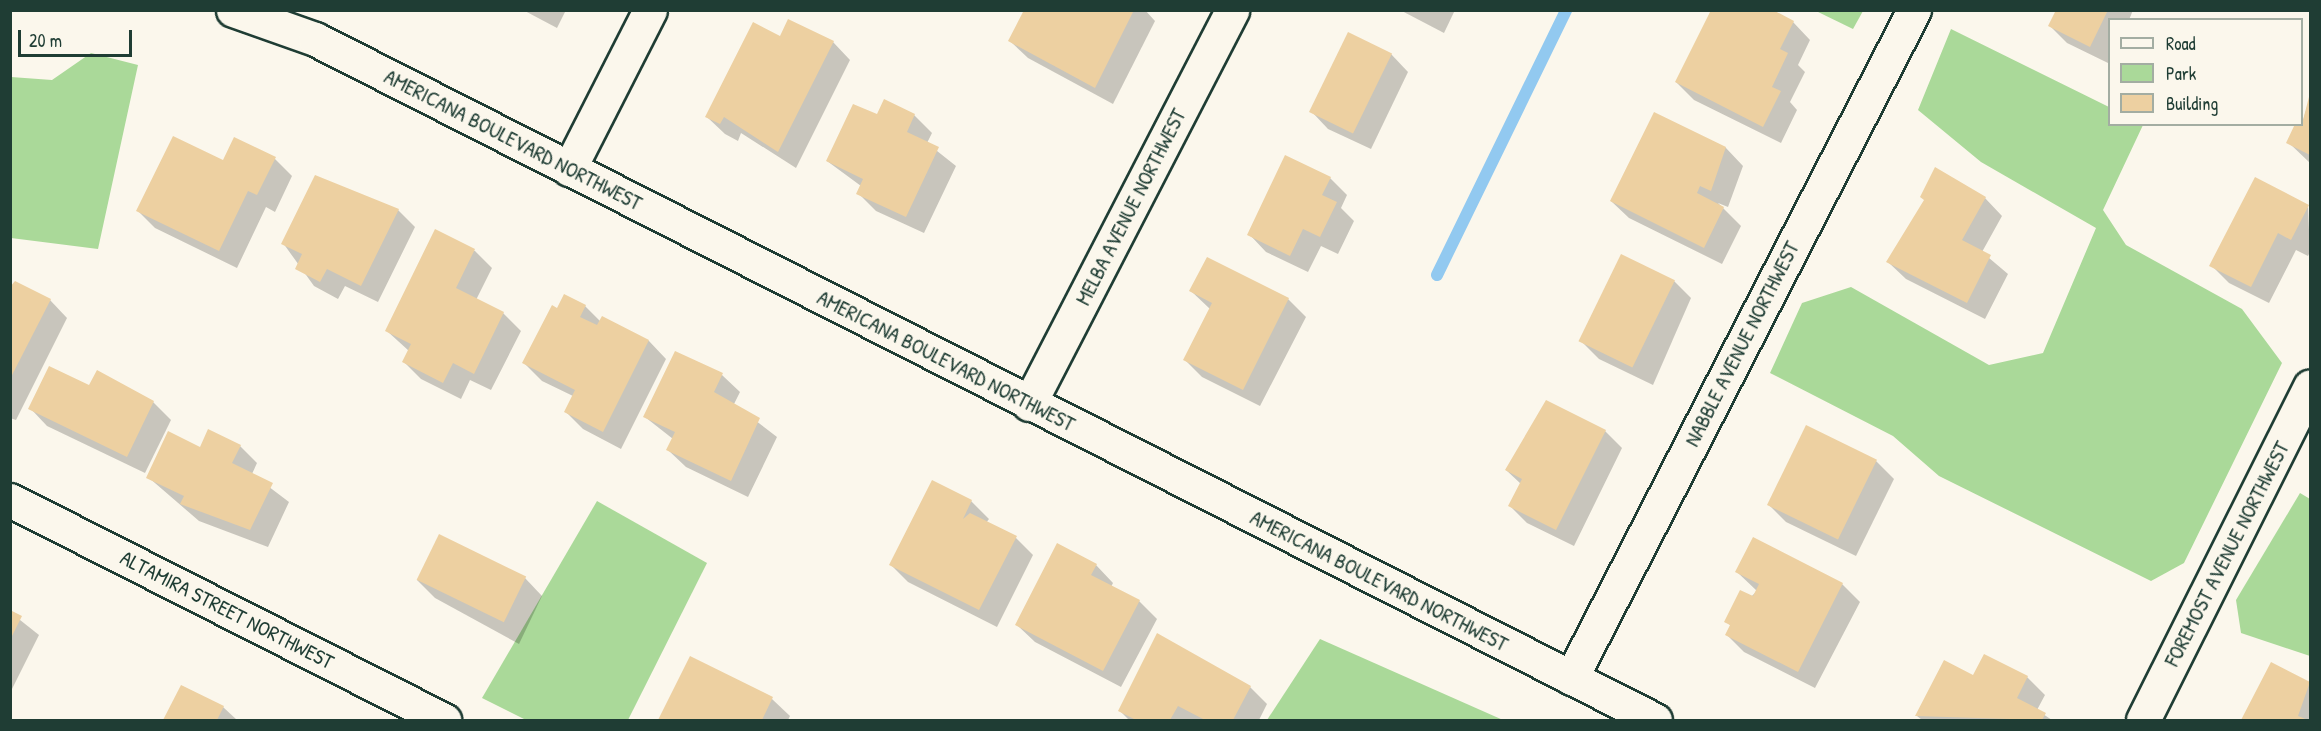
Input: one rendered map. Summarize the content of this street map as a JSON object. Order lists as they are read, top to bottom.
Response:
{
  "streets": {
    "street": [
      "AMERICANA BOULEVARD NORTHWEST",
      "MELBA AVENUE NORTHWEST",
      "NABBLE AVENUE NORTHWEST",
      "FOREMOST AVENUE NORTHWEST",
      "ALTAMIRA STREET NORTHWEST"
    ]
  },
  "crossings": [
    ["AMERICANA BOULEVARD NORTHWEST", "MELBA AVENUE NORTHWEST"],
    ["AMERICANA BOULEVARD NORTHWEST", "NABBLE AVENUE NORTHWEST"]
  ],
  "legend": ["Road", "Park", "Building"],
  "scale_bar": "20 m"
}
